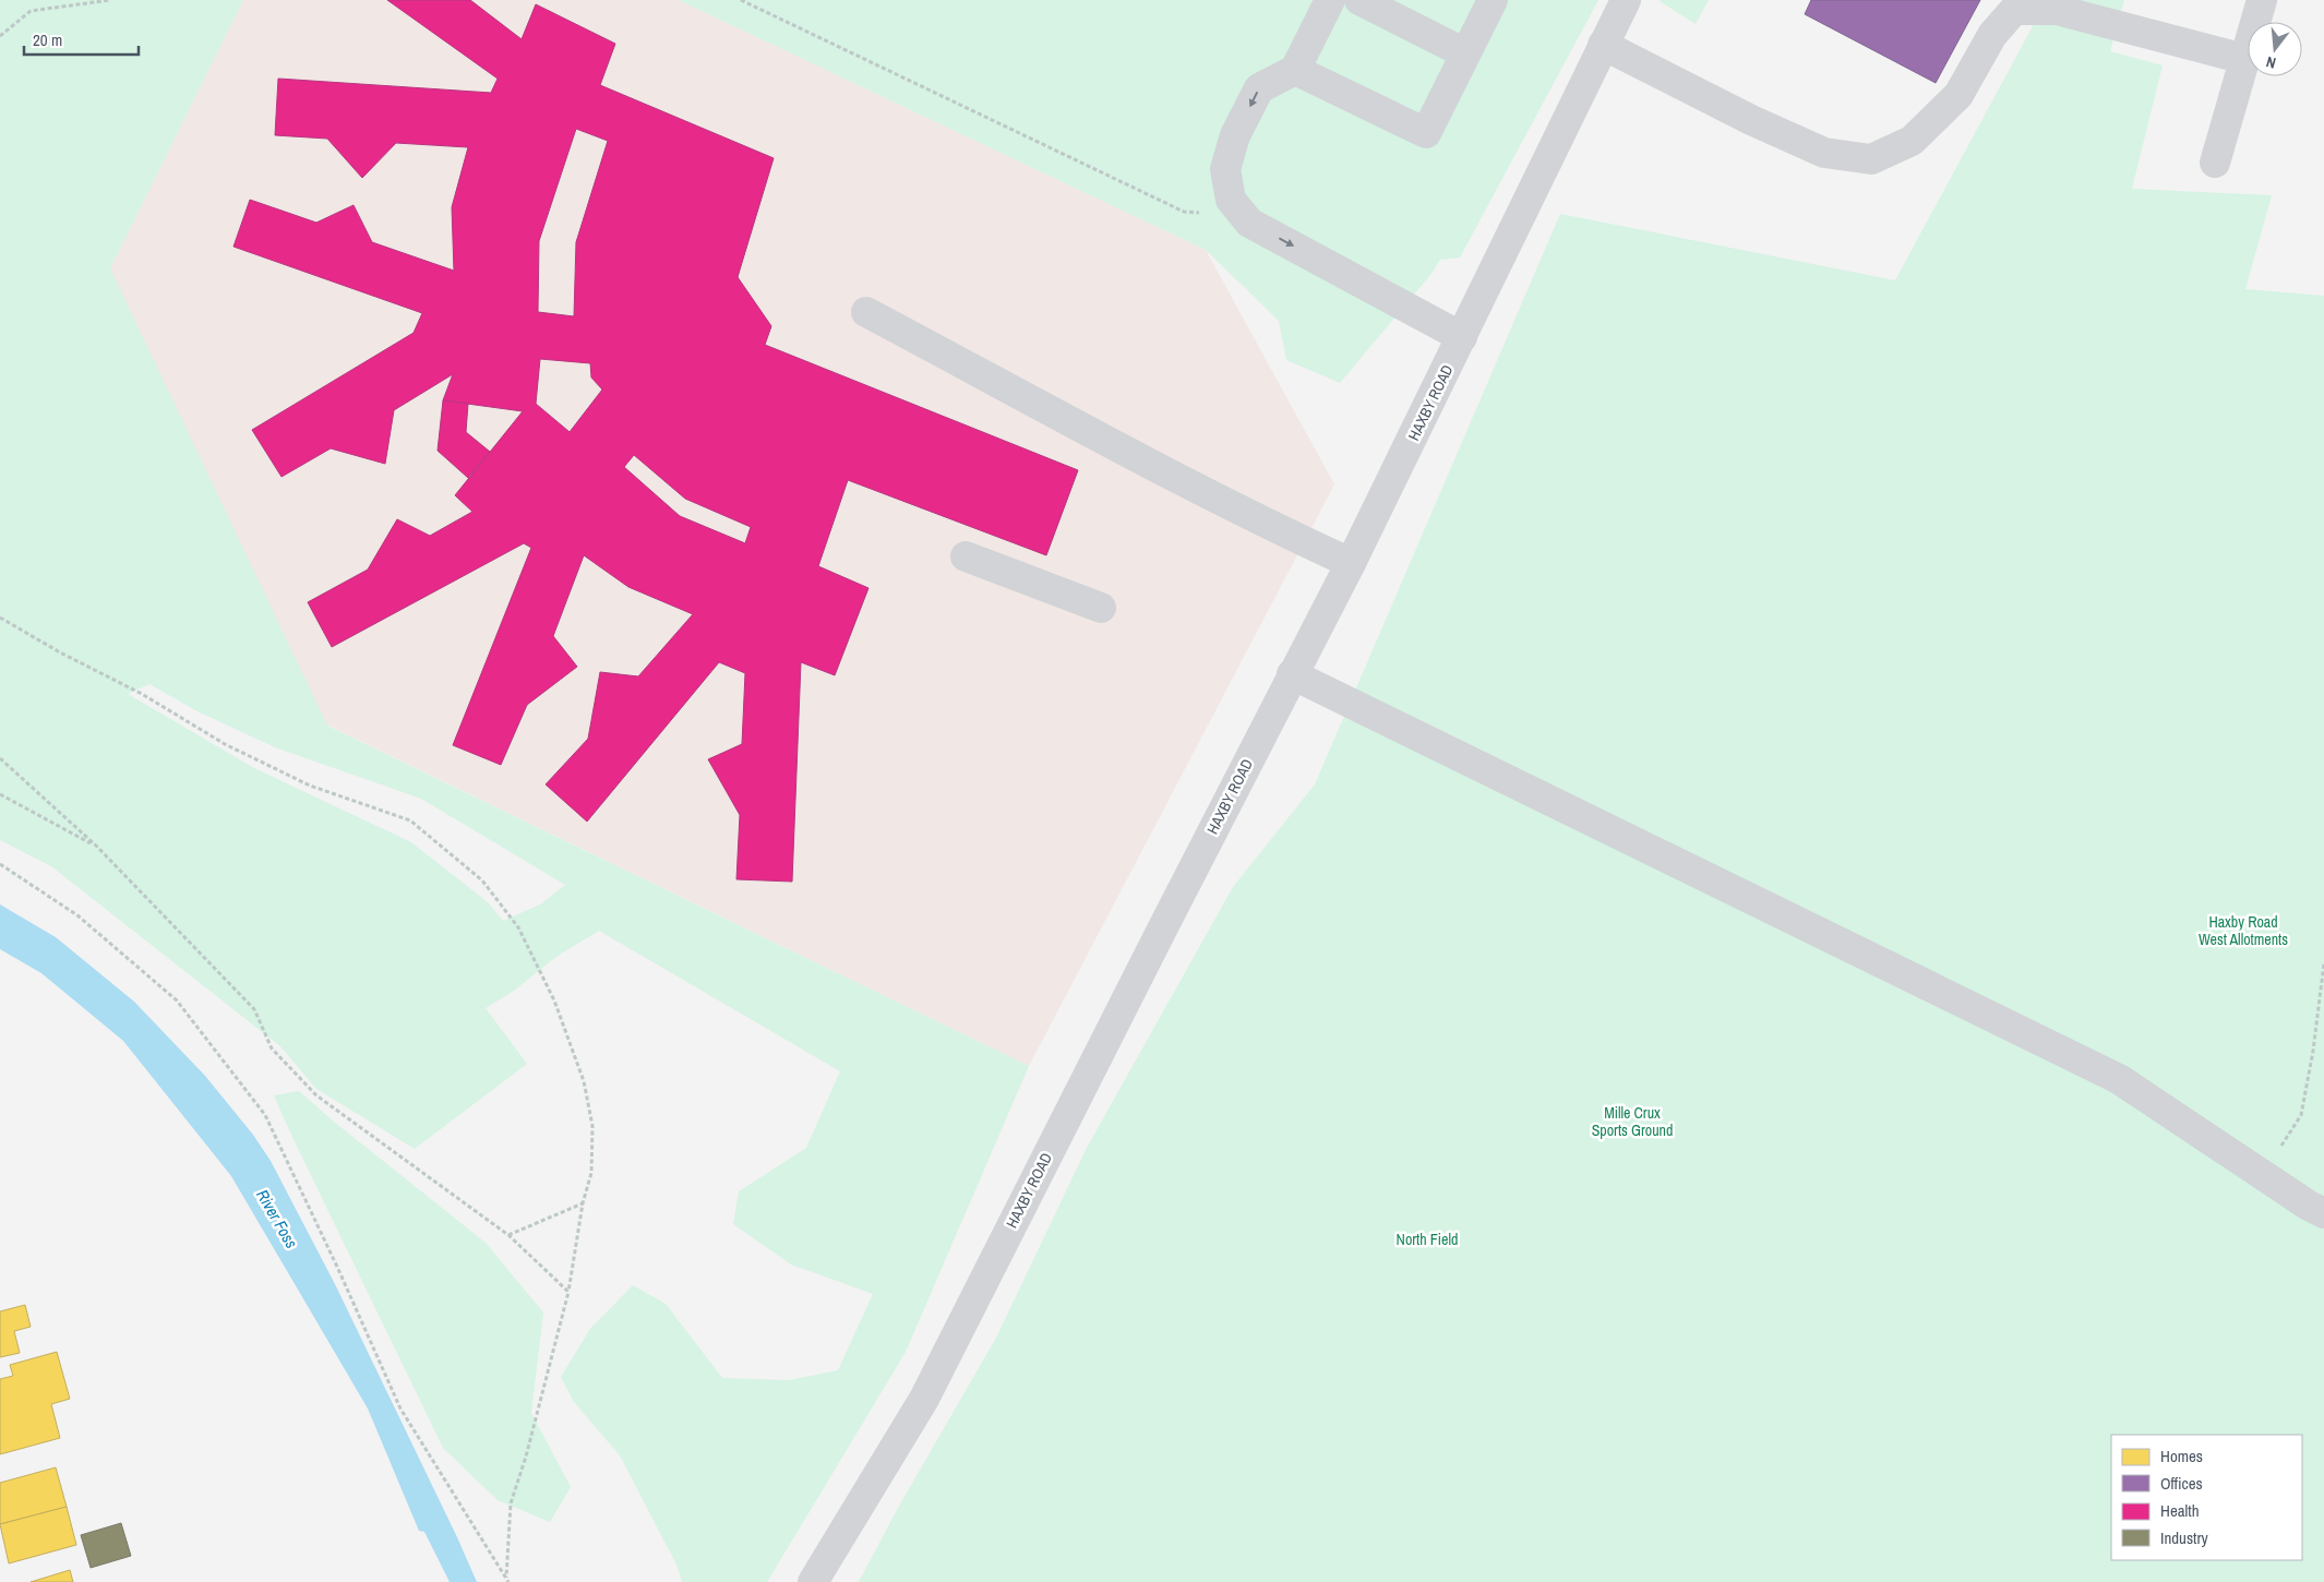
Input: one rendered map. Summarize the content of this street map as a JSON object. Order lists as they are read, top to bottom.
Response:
{
  "streets": {
    "street": ["HAXBY ROAD"]
  },
  "water": ["River Foss"],
  "parks": ["Haxby Road West Allotments", "Mille Crux Sports Ground", "North Field"],
  "legend": [
    "Homes",
    "Offices",
    "Health",
    "Industry"
  ],
  "scale_bar": "20 m",
  "north": "bottom"
}
